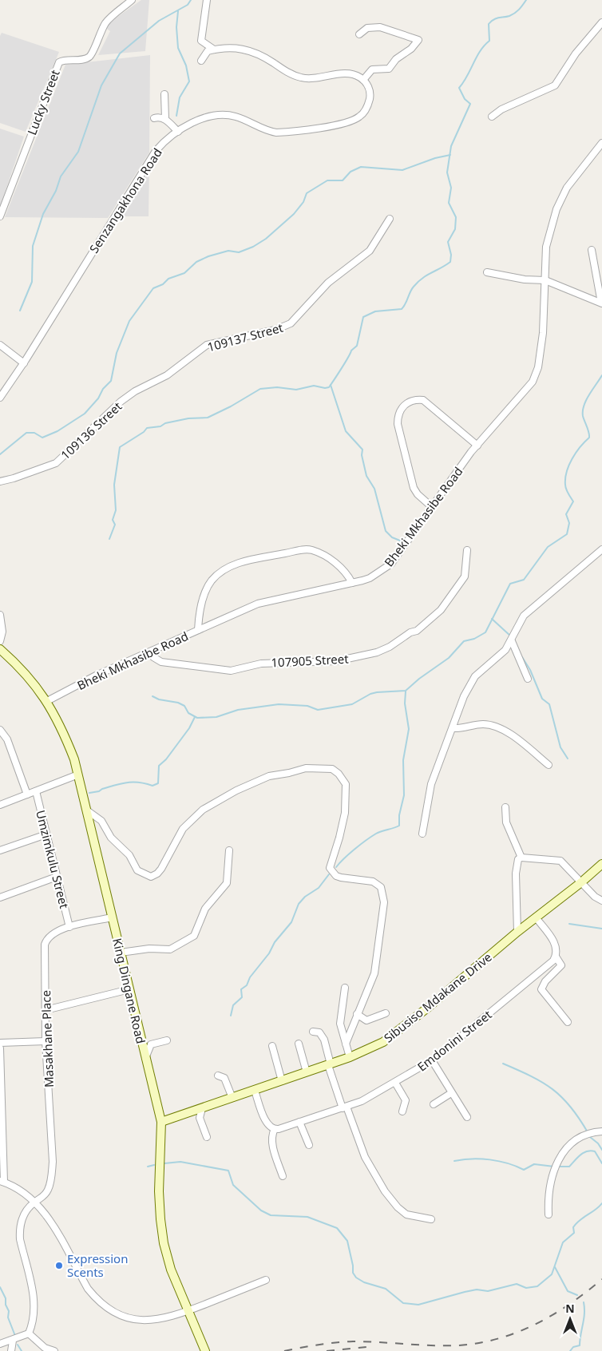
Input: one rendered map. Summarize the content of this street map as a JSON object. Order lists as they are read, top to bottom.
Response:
{
  "streets": {
    "street": [
      "Lucky Street",
      "Senzangakhona Road",
      "109137 Street",
      "109136 Street",
      "Bheki Mkhasibe Road",
      "107905 Street",
      "Umzimkulu Street",
      "King Dingane Road",
      "Sibusiso Mdakane Drive",
      "Masakhane Place",
      "Emdonini Street"
    ]
  },
  "crossings": [
    ["109137 Street", "109136 Street"],
    ["Bheki Mkhasibe Road", "107905 Street"],
    ["Bheki Mkhasibe Road", "King Dingane Road"],
    ["Umzimkulu Street", "Masakhane Place"],
    ["King Dingane Road", "Sibusiso Mdakane Drive"],
    ["King Dingane Road", "Masakhane Place"]
  ],
  "places": ["Expression Scents"],
  "north": "top"
}
